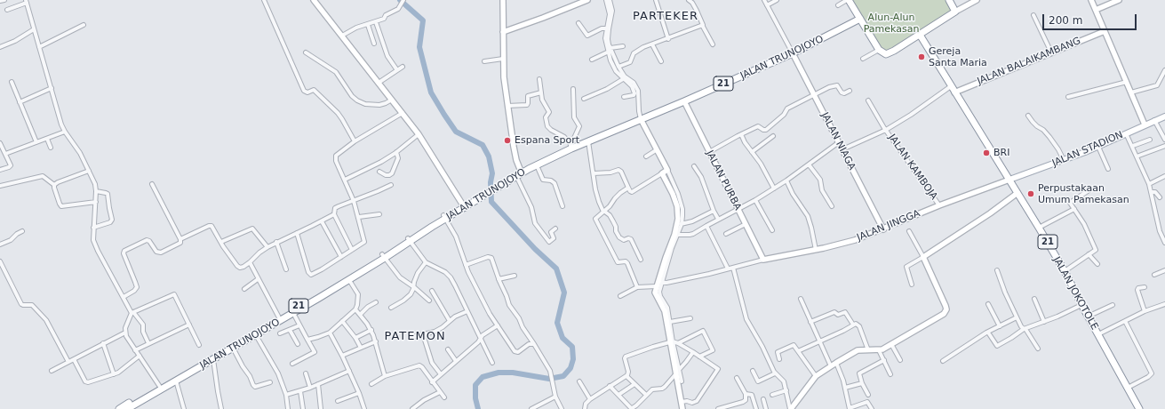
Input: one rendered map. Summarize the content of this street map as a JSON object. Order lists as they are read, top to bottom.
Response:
{
  "streets": {
    "highway": ["JALAN TRUNOJOYO", "21", "JALAN JOKOTOLE"],
    "main road": ["JALAN STADION"],
    "street": [
      "JALAN BALAIKAMBANG",
      "JALAN NIAGA",
      "JALAN KAMBOJA",
      "JALAN PURBA",
      "JALAN JINGGA"
    ]
  },
  "crossings": [
    ["JALAN TRUNOJOYO", "21"],
    ["JALAN TRUNOJOYO", "JALAN NIAGA"],
    ["JALAN TRUNOJOYO", "JALAN PURBA"],
    ["JALAN BALAIKAMBANG", "JALAN JOKOTOLE"],
    ["JALAN NIAGA", "JALAN JINGGA"],
    ["JALAN STADION", "JALAN JINGGA"],
    ["JALAN STADION", "JALAN JOKOTOLE"],
    ["JALAN KAMBOJA", "JALAN JINGGA"],
    ["JALAN PURBA", "JALAN JINGGA"],
    ["JALAN JINGGA", "JALAN JOKOTOLE"]
  ],
  "districts": ["PARTEKER", "PATEMON"],
  "parks": ["Alun-Alun Pamekasan"],
  "places": [
    "Gereja Santa Maria",
    "Espana Sport",
    "BRI",
    "Perpustakaan Umum Pamekasan"
  ],
  "scale_bar": "200 m"
}
